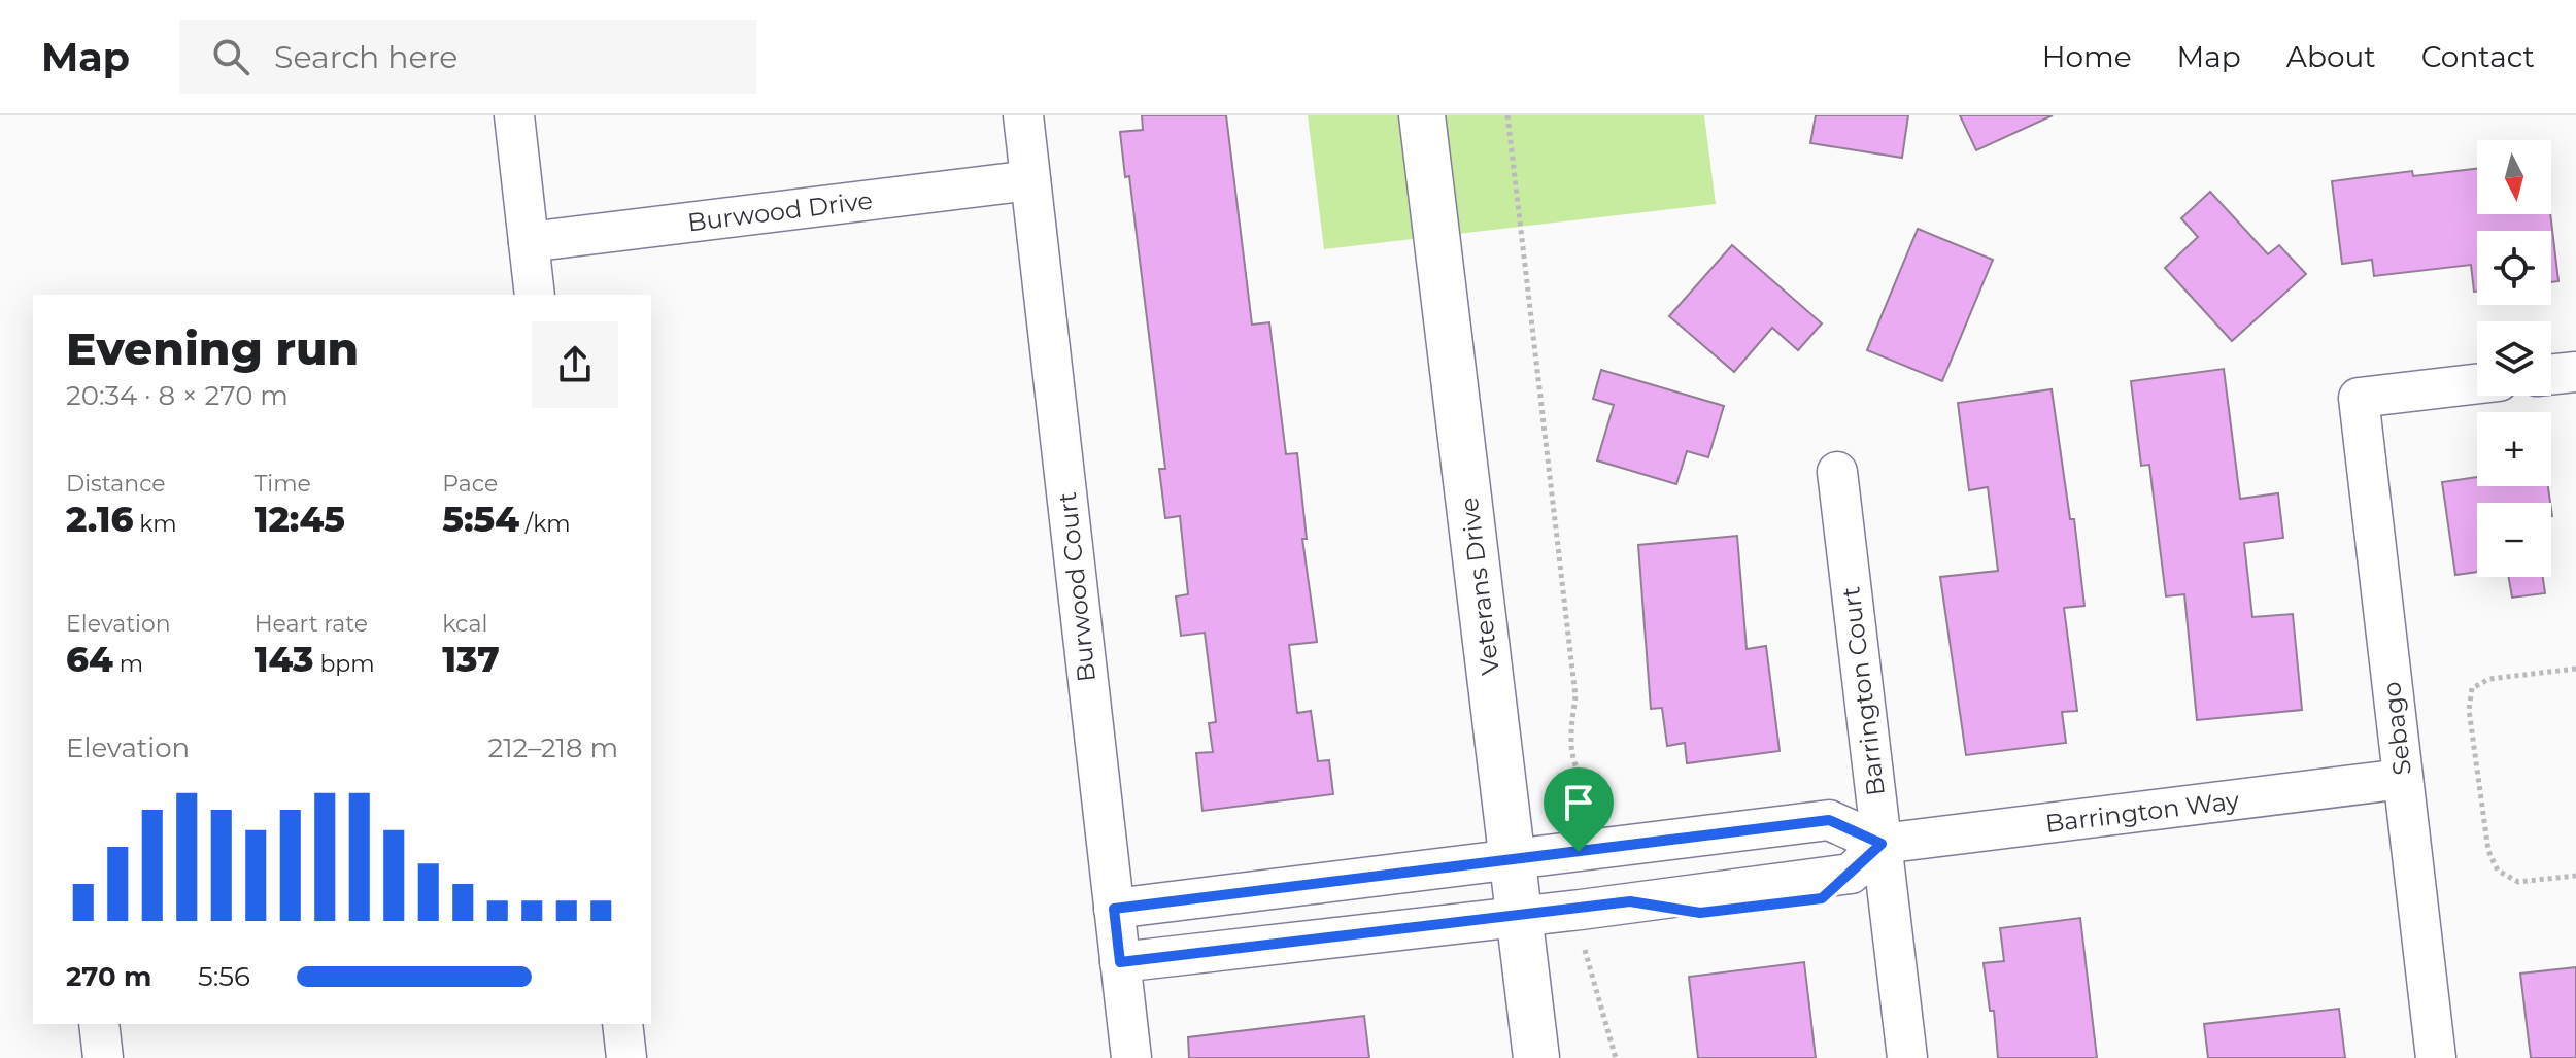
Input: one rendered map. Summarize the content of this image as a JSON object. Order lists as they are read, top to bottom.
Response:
{
  "streets": {
    "street": [
      "Burwood Drive",
      "Veterans Drive",
      "Burwood Court",
      "Barrington Court",
      "Sebago",
      "Barrington Way"
    ]
  },
  "crossings": [
    ["Burwood Drive", "Burwood Court"],
    ["Barrington Court", "Barrington Way"],
    ["Sebago", "Barrington Way"]
  ],
  "north": "bottom",
  "page": {
    "header": "Map",
    "search": "Search here",
    "nav": [
      "Home",
      "Map",
      "About",
      "Contact"
    ],
    "map_buttons": ["+", "−"],
    "heading": ["Evening run", "20:34 · 8 × 270 m"],
    "stats": [
      ["Distance", "2.16 km"],
      ["Time", "12:45"],
      ["Pace", "5:54 /km"],
      ["Elevation", "64 m"],
      ["Heart rate", "143 bpm"],
      ["kcal", "137"]
    ],
    "chart": ["Elevation", "212–218 m"],
    "list": [
      {
        "name": "270 m",
        "note": "5:56"
      }
    ]
  }
}
